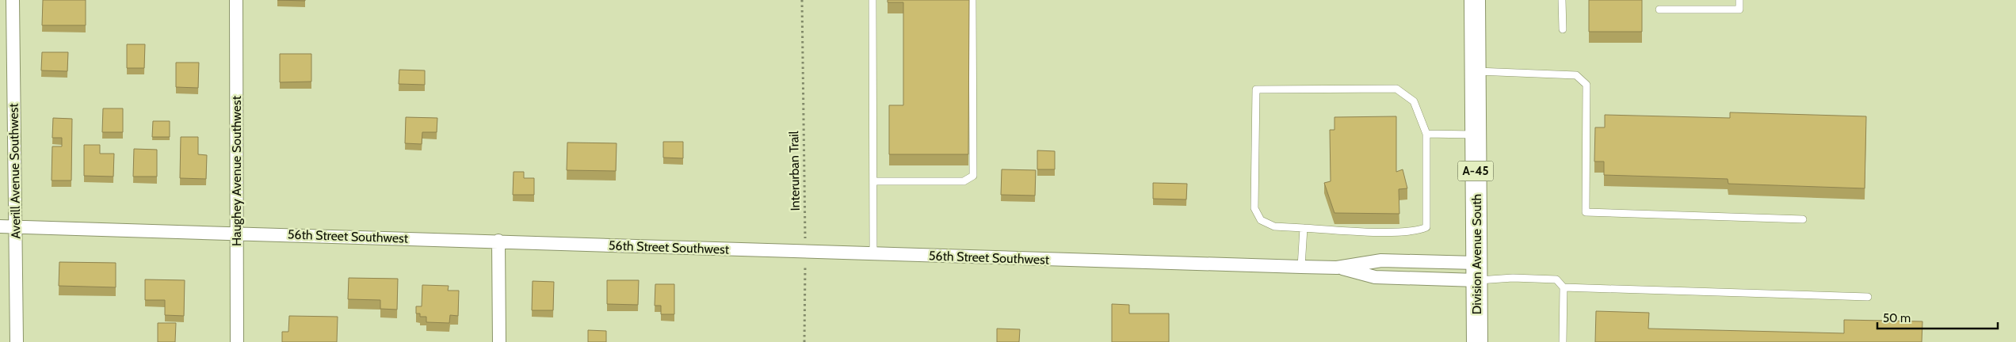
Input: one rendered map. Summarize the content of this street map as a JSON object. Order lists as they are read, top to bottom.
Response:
{
  "streets": {
    "main road": ["A-45", "Division Avenue South"],
    "street": ["Averill Avenue Southwest", "Haughey Avenue Southwest", "56th Street Southwest"],
    "path": ["Interurban Trail"]
  },
  "crossings": [
    ["Averill Avenue Southwest", "56th Street Southwest"],
    ["Haughey Avenue Southwest", "56th Street Southwest"],
    ["Interurban Trail", "56th Street Southwest"],
    ["56th Street Southwest", "Division Avenue South"]
  ],
  "scale_bar": "50 m"
}
